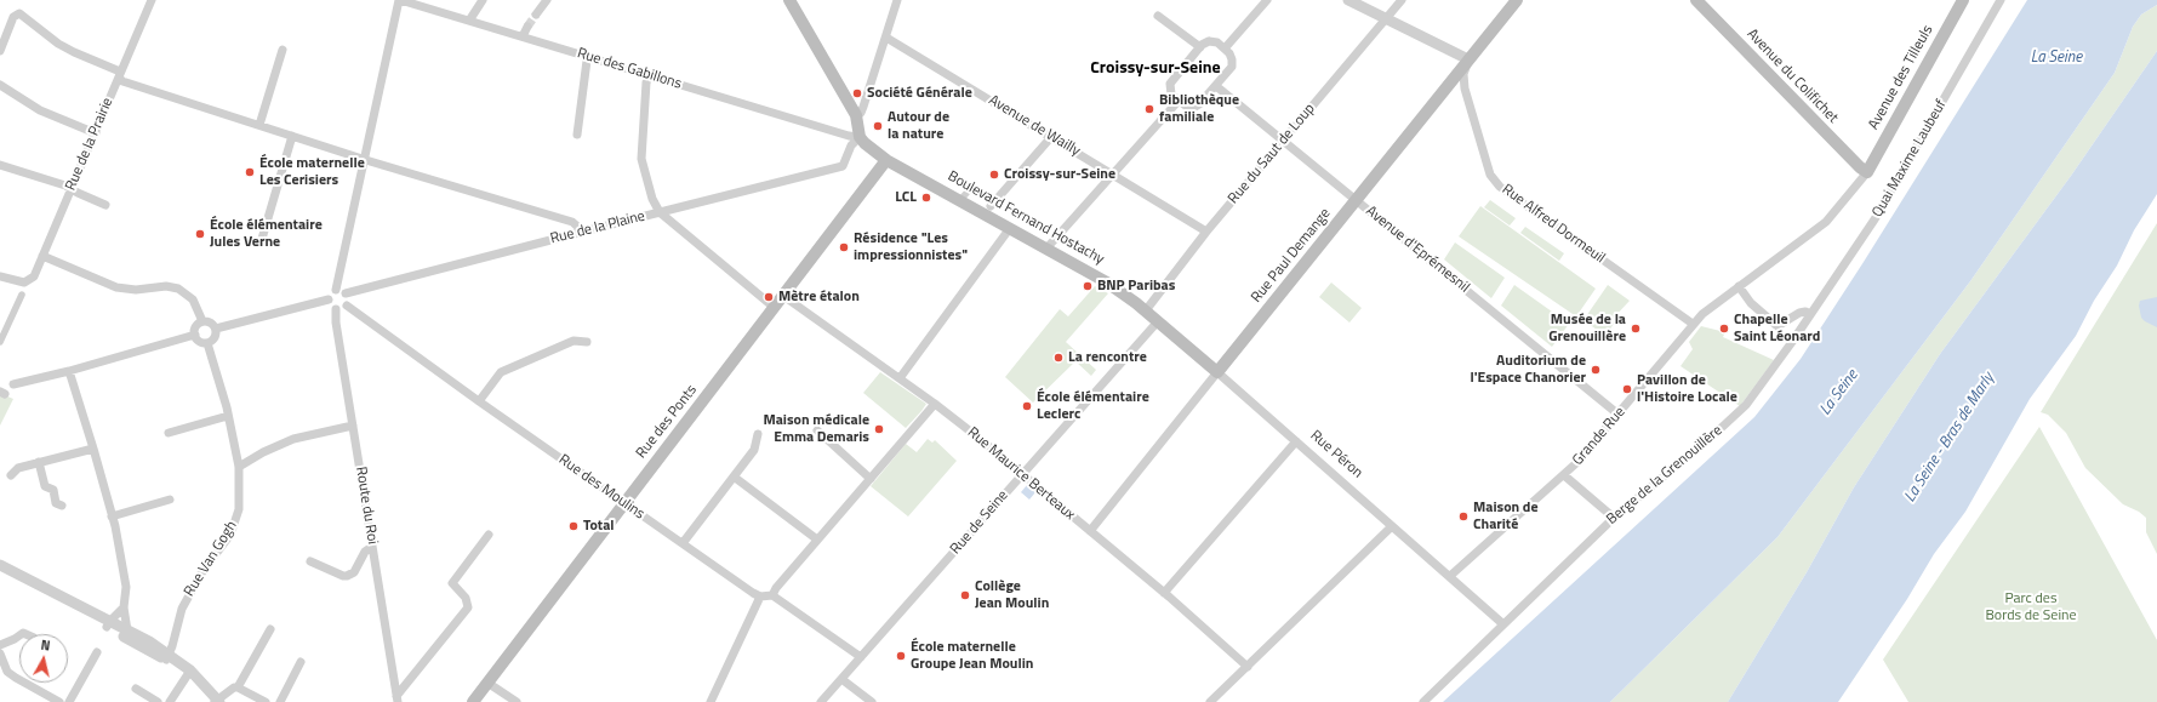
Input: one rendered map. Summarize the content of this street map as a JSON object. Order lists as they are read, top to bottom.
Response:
{
  "streets": {
    "main road": [
      "Avenue du Colifichet",
      "Avenue des Tilleuls",
      "Boulevard Fernand Hostachy",
      "Rue Paul Demange",
      "Rue des Ponts",
      "Rue Péron"
    ],
    "street": [
      "Rue des Gabillons",
      "Avenue de Wailly",
      "Rue de la Prairie",
      "Rue du Saut de Loup",
      "Quai Maxime Laubeuf",
      "Rue Alfred Dormeuil",
      "Rue de la Plaine",
      "Avenue d'Eprémesnil",
      "Grande Rue",
      "Rue Maurice Berteaux",
      "Berge de la Grenouillère",
      "Rue des Moulins",
      "Route du Roi",
      "Rue de Seine",
      "Rue Van Gogh"
    ]
  },
  "crossings": [
    ["Rue des Gabillons", "Boulevard Fernand Hostachy"],
    ["Rue des Gabillons", "Rue de la Plaine"],
    ["Avenue du Colifichet", "Avenue des Tilleuls"],
    ["Avenue du Colifichet", "Grande Rue"],
    ["Avenue des Tilleuls", "Grande Rue"],
    ["Avenue de Wailly", "Rue du Saut de Loup"],
    ["Rue du Saut de Loup", "Boulevard Fernand Hostachy"],
    ["Rue du Saut de Loup", "Avenue d'Eprémesnil"],
    ["Rue du Saut de Loup", "Rue Péron"],
    ["Quai Maxime Laubeuf", "Berge de la Grenouillère"],
    ["Boulevard Fernand Hostachy", "Rue de la Plaine"],
    ["Boulevard Fernand Hostachy", "Rue des Ponts"],
    ["Boulevard Fernand Hostachy", "Rue Péron"],
    ["Rue Alfred Dormeuil", "Rue Paul Demange"],
    ["Rue Alfred Dormeuil", "Grande Rue"],
    ["Rue de la Plaine", "Rue des Moulins"],
    ["Rue de la Plaine", "Route du Roi"],
    ["Avenue d'Eprémesnil", "Rue Paul Demange"],
    ["Avenue d'Eprémesnil", "Grande Rue"],
    ["Rue Paul Demange", "Rue Péron"],
    ["Rue Paul Demange", "Rue Maurice Berteaux"],
    ["Rue des Ponts", "Rue Maurice Berteaux"],
    ["Rue des Ponts", "Rue des Moulins"],
    ["Grande Rue", "Rue Péron"],
    ["Rue Péron", "Berge de la Grenouillère"],
    ["Rue Péron", "Rue de Seine"],
    ["Rue Maurice Berteaux", "Rue de Seine"],
    ["Rue des Moulins", "Route du Roi"]
  ],
  "districts": ["Croissy-sur-Seine"],
  "water": ["La Seine", "La Seine - Bras de Marly"],
  "parks": ["Parc des Bords de Seine"],
  "places": [
    "Société Générale",
    "Bibliothèque familiale",
    "Autour de la nature",
    "École maternelle Les Cerisiers",
    "Croissy-sur-Seine",
    "LCL",
    "École élémentaire Jules Verne",
    "Résidence \"Les impressionnistes\"",
    "BNP Paribas",
    "Mètre étalon",
    "Musée de la Grenouillère",
    "Chapelle Saint Léonard",
    "La rencontre",
    "Auditorium de l'Espace Chanorier",
    "Pavillon de l'Histoire Locale",
    "École élémentaire Leclerc",
    "Maison médicale Emma Demaris",
    "Maison de Charité",
    "Total",
    "Collège Jean Moulin",
    "École maternelle Groupe Jean Moulin"
  ],
  "north": "top"
}
